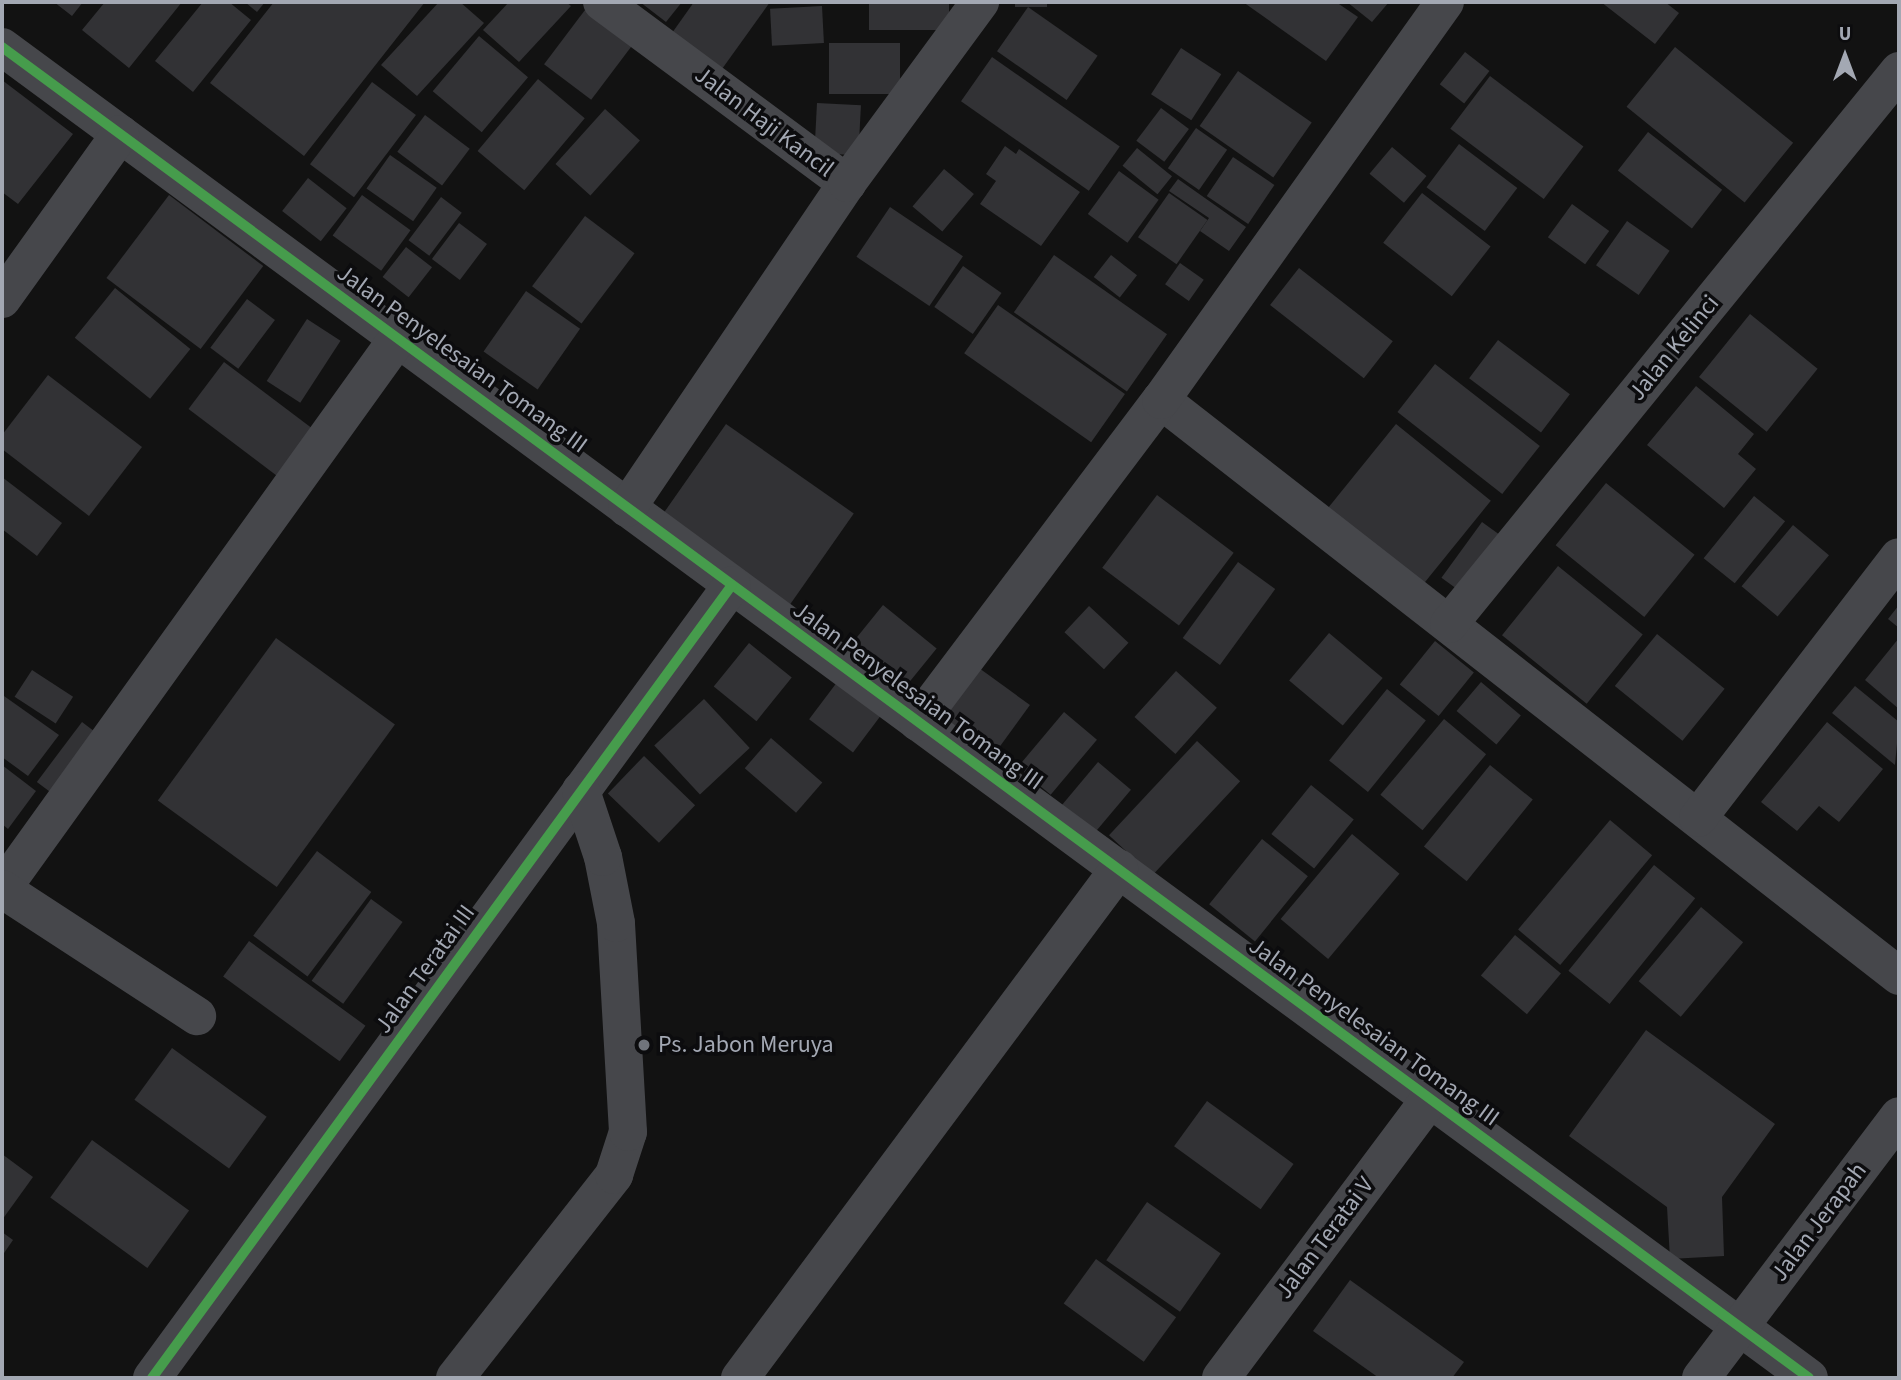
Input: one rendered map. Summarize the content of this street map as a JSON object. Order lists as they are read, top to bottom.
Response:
{
  "streets": {
    "street": [
      "Jalan Haji Kancil",
      "Jalan Kelinci",
      "Jalan Penyelesaian Tomang III",
      "Jalan Teratai III",
      "Jalan Jerapah",
      "Jalan Teratai V"
    ]
  },
  "crossings": [
    ["Jalan Penyelesaian Tomang III", "Jalan Teratai III"],
    ["Jalan Penyelesaian Tomang III", "Jalan Jerapah"],
    ["Jalan Penyelesaian Tomang III", "Jalan Teratai V"]
  ],
  "places": ["Ps. Jabon Meruya"],
  "north": "top"
}
